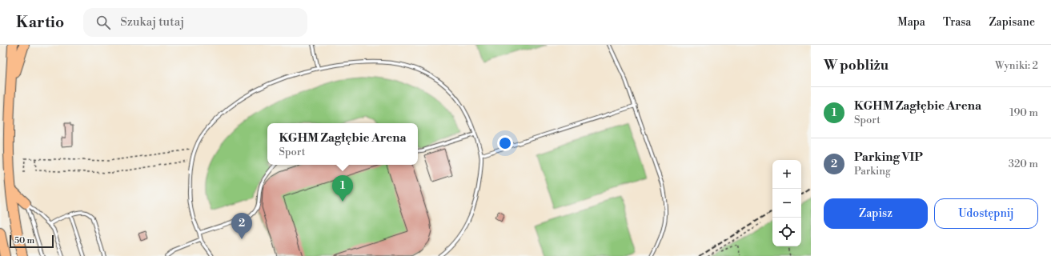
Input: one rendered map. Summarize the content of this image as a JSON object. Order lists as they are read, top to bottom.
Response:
{
  "scale_bar": "50 m",
  "page": {
    "header": "Kartio",
    "search": "Szukaj tutaj",
    "nav": ["Mapa", "Trasa", "Zapisane"],
    "heading": ["W pobliżu", "Wyniki: 2"],
    "list": [
      {
        "mark": "1",
        "name": "KGHM Zagłębie Arena",
        "note": "Sport",
        "value": "190 m"
      },
      {
        "mark": "2",
        "name": "Parking VIP",
        "note": "Parking",
        "value": "320 m"
      }
    ],
    "popup": ["KGHM Zagłębie Arena", "Sport"],
    "map_buttons": ["+", "−"],
    "pins": ["1", "2"],
    "buttons": ["Zapisz", "Udostępnij"],
    "scale": "50 m"
  }
}
